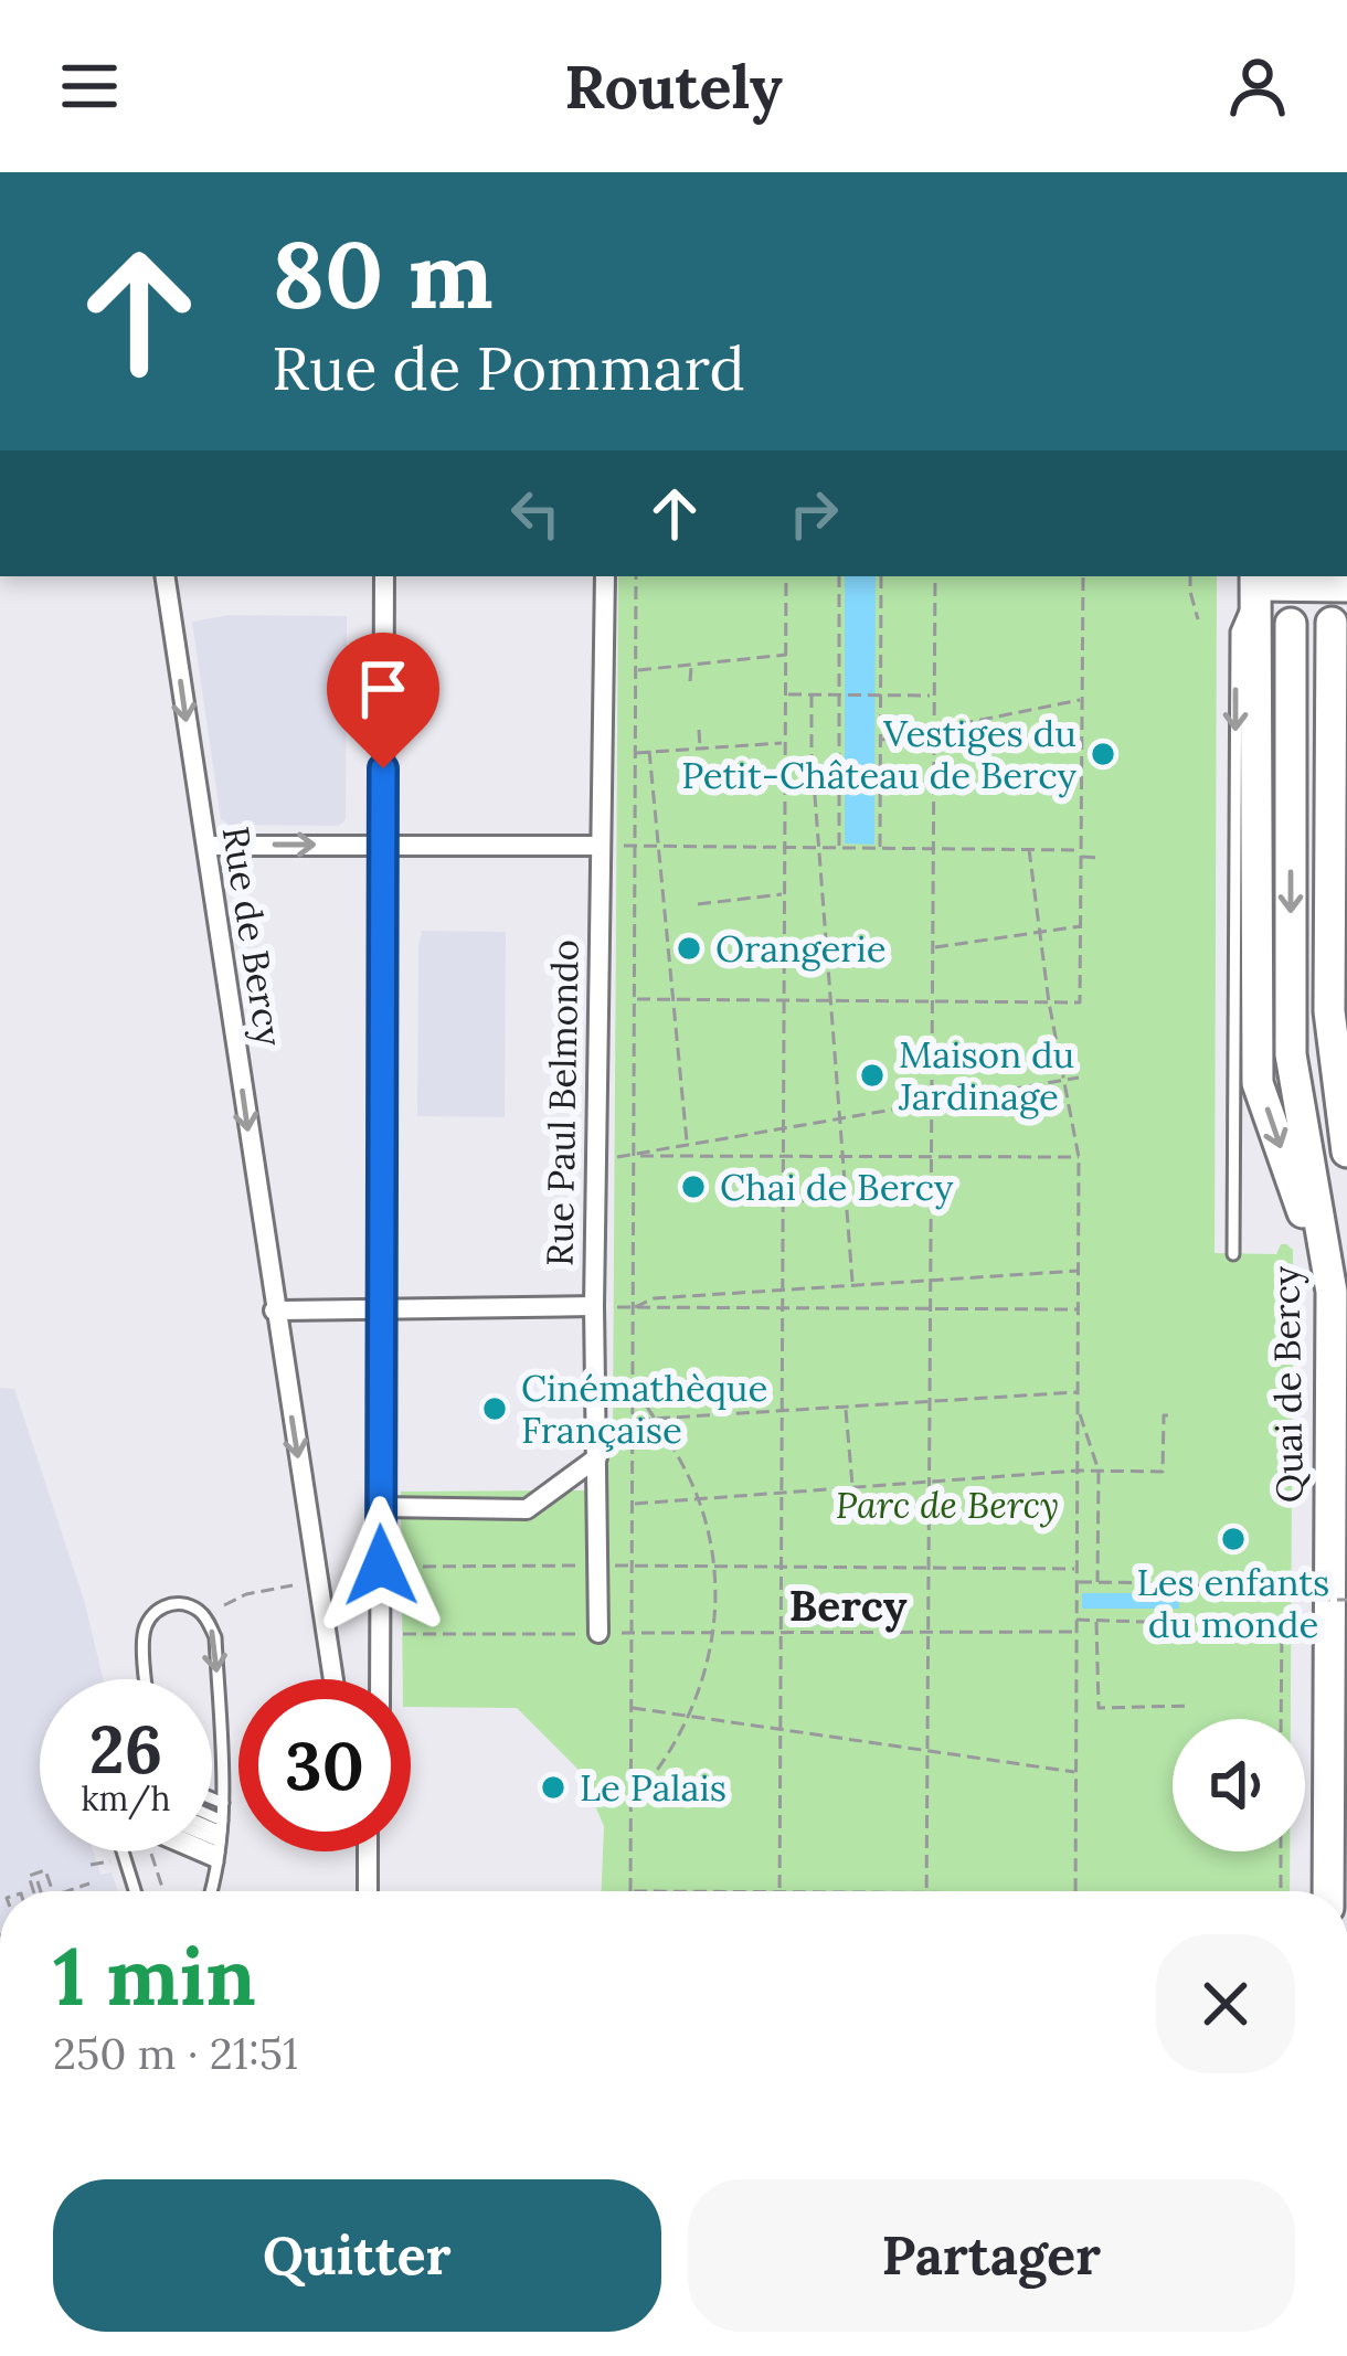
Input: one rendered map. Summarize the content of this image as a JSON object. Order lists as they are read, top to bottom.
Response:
{
  "streets": {
    "main road": ["Quai de Bercy"],
    "street": ["Rue de Bercy", "Rue Paul Belmondo"]
  },
  "districts": ["Bercy"],
  "parks": ["Parc de Bercy"],
  "places": [
    "Vestiges du Petit-Château de Bercy",
    "Orangerie",
    "Maison du Jardinage",
    "Chai de Bercy",
    "Cinémathèque Française",
    "Les enfants du monde",
    "Le Palais"
  ],
  "page": {
    "header": "Routely",
    "turn": ["80 m", "Rue de Pommard"],
    "speed": "26 km/h",
    "limit": "30",
    "heading": ["1 min", "250 m · 21:51"],
    "buttons": ["Quitter", "Partager"]
  }
}
